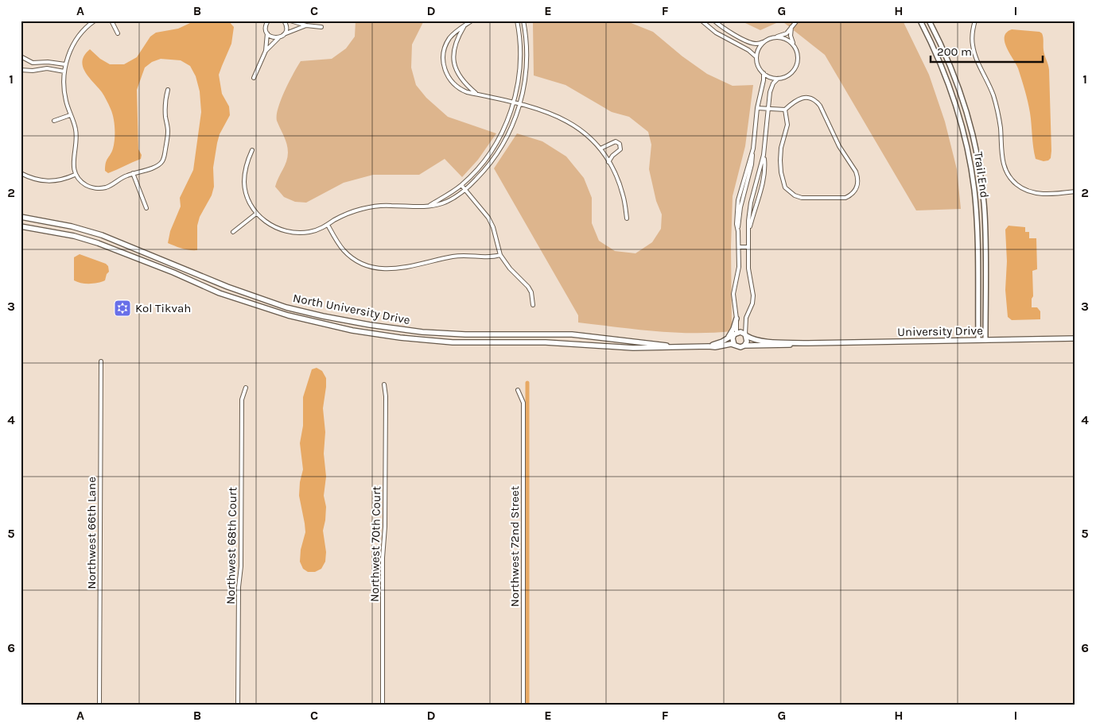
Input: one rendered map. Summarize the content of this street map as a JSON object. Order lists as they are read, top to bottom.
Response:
{
  "streets": {
    "main road": ["North University Drive", "University Drive"],
    "street": [
      "Trail End",
      "Northwest 66th Lane",
      "Northwest 70th Court",
      "Northwest 68th Court",
      "Northwest 72nd Street"
    ]
  },
  "crossings": [
    ["Trail End", "University Drive"]
  ],
  "places": {
    "synagogue": ["Kol Tikvah"]
  },
  "scale_bar": "200 m",
  "grid": {
    "columns": [
      "A",
      "B",
      "C",
      "D",
      "E",
      "F",
      "G",
      "H",
      "I"
    ],
    "rows": [
      "1",
      "2",
      "3",
      "4",
      "5",
      "6"
    ]
  }
}
